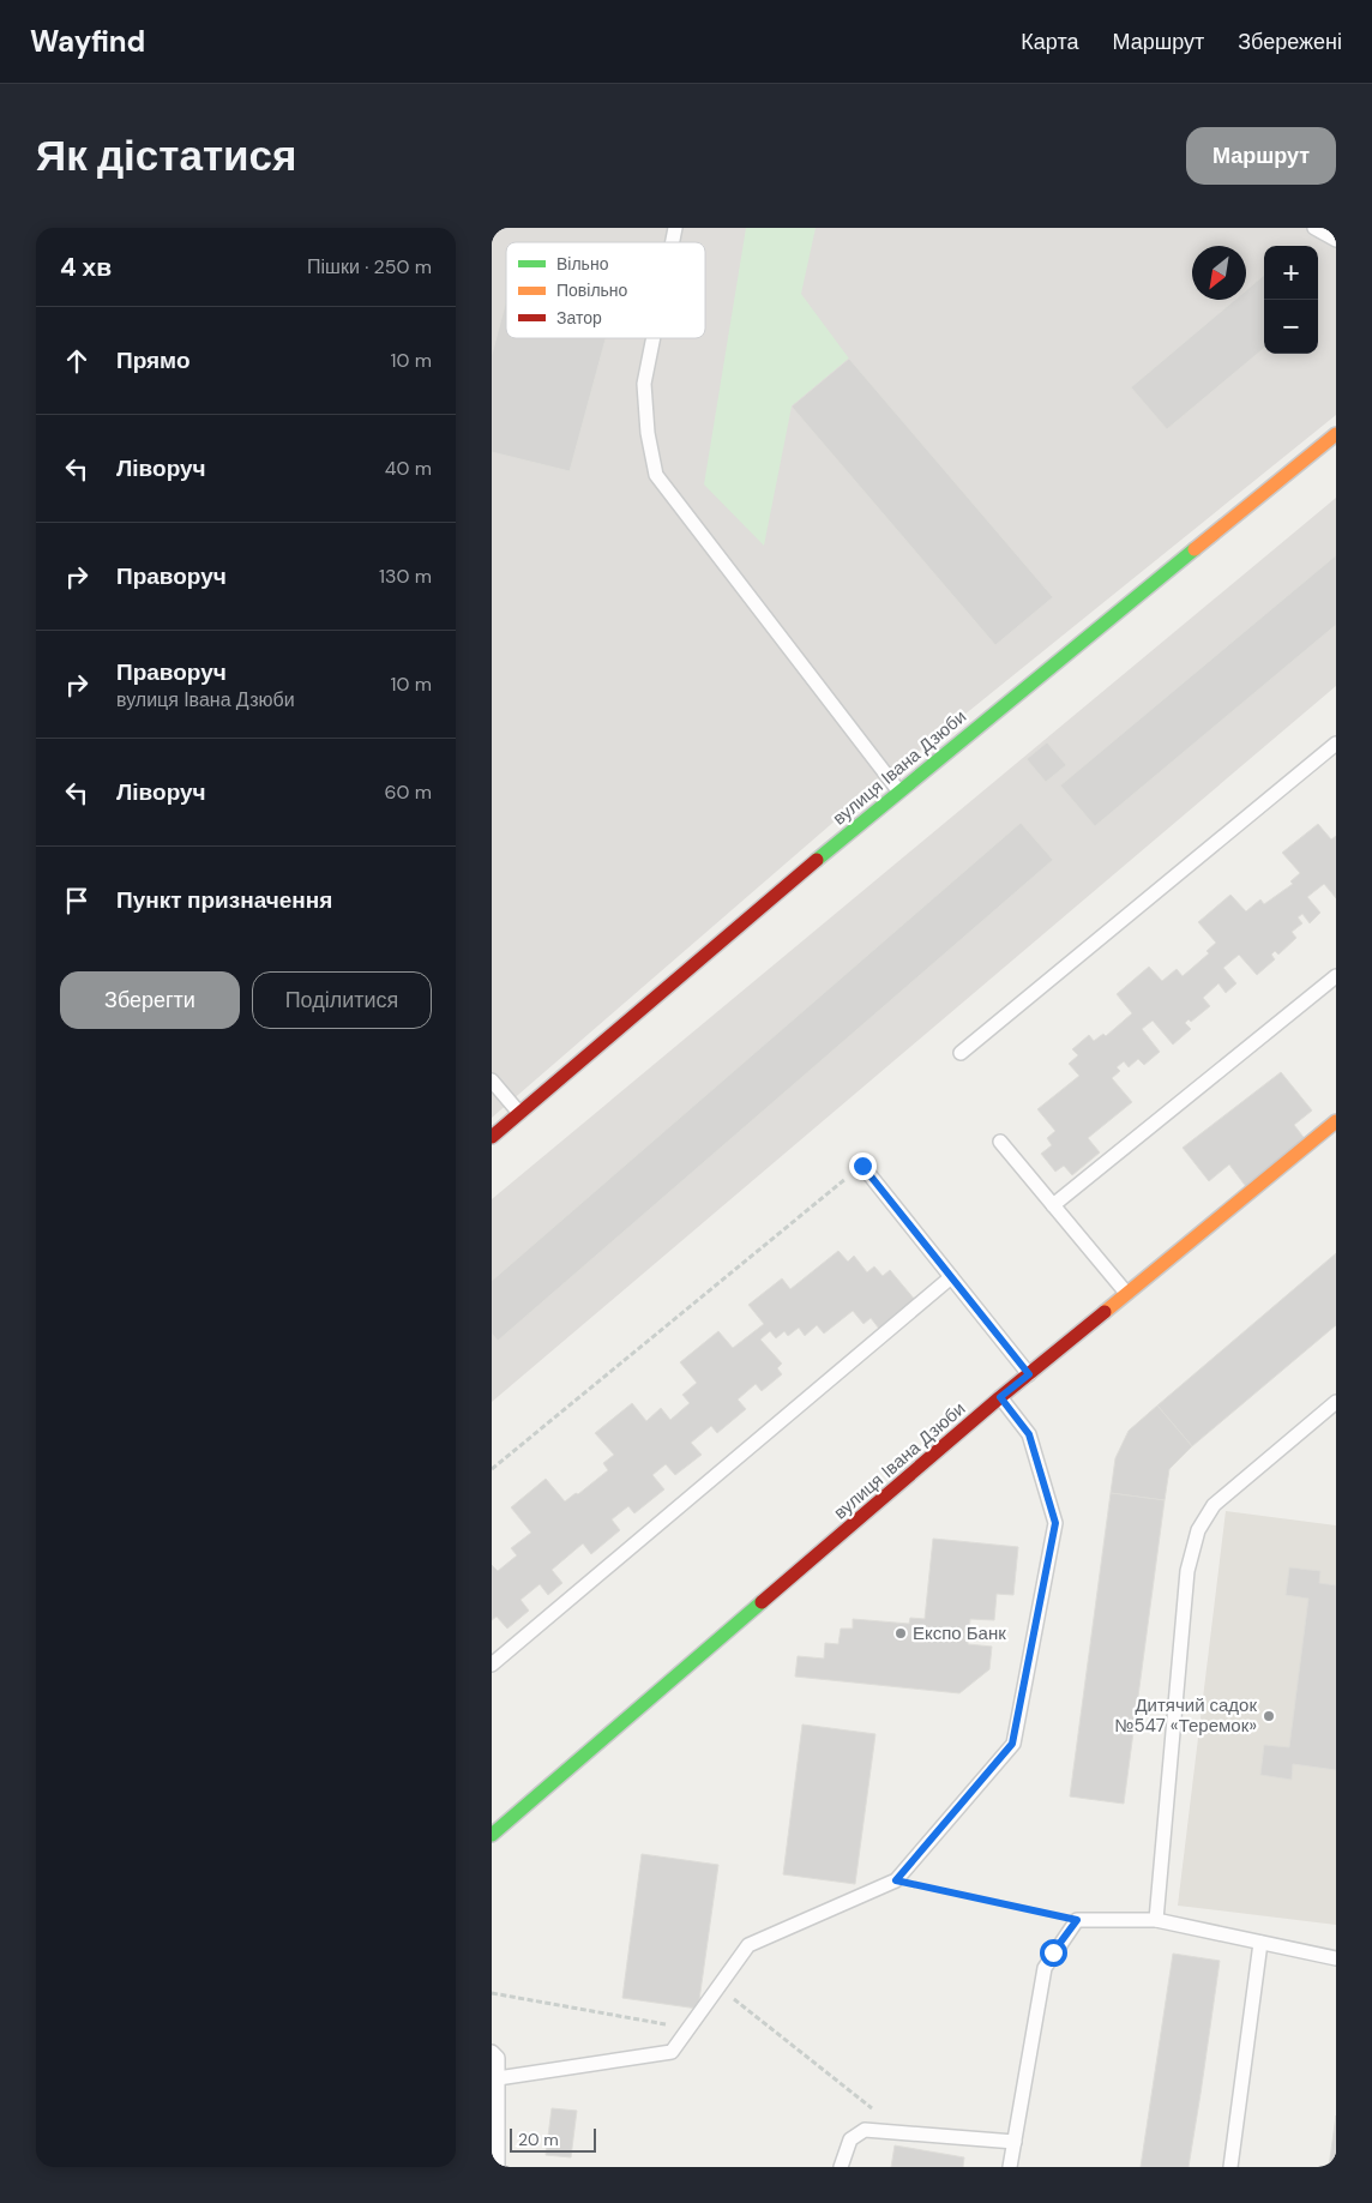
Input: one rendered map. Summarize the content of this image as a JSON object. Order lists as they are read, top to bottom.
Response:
{
  "streets": {
    "street": ["вулиця Івана Дзюби"]
  },
  "places": ["Експо Банк", "Дитячий садок №547 «Теремок»"],
  "legend": ["Вільно", "Повільно", "Затор"],
  "scale_bar": "20 m",
  "north": "bottom left",
  "page": {
    "header": "Wayfind",
    "nav": ["Карта", "Маршрут", "Збережені"],
    "buttons": [
      "Маршрут",
      ["Зберегти", "Поділитися"]
    ],
    "title": "Як дістатися",
    "heading": ["4 хв", "Пішки · 250 m"],
    "map_buttons": ["+", "−"],
    "list": [
      ["Прямо", "10 m"],
      ["Ліворуч", "40 m"],
      ["Праворуч", "130 m"],
      ["Праворуч", "вулиця Івана Дзюби", "10 m"],
      ["Ліворуч", "60 m"],
      "Пункт призначення"
    ],
    "scale": "20 m"
  }
}
